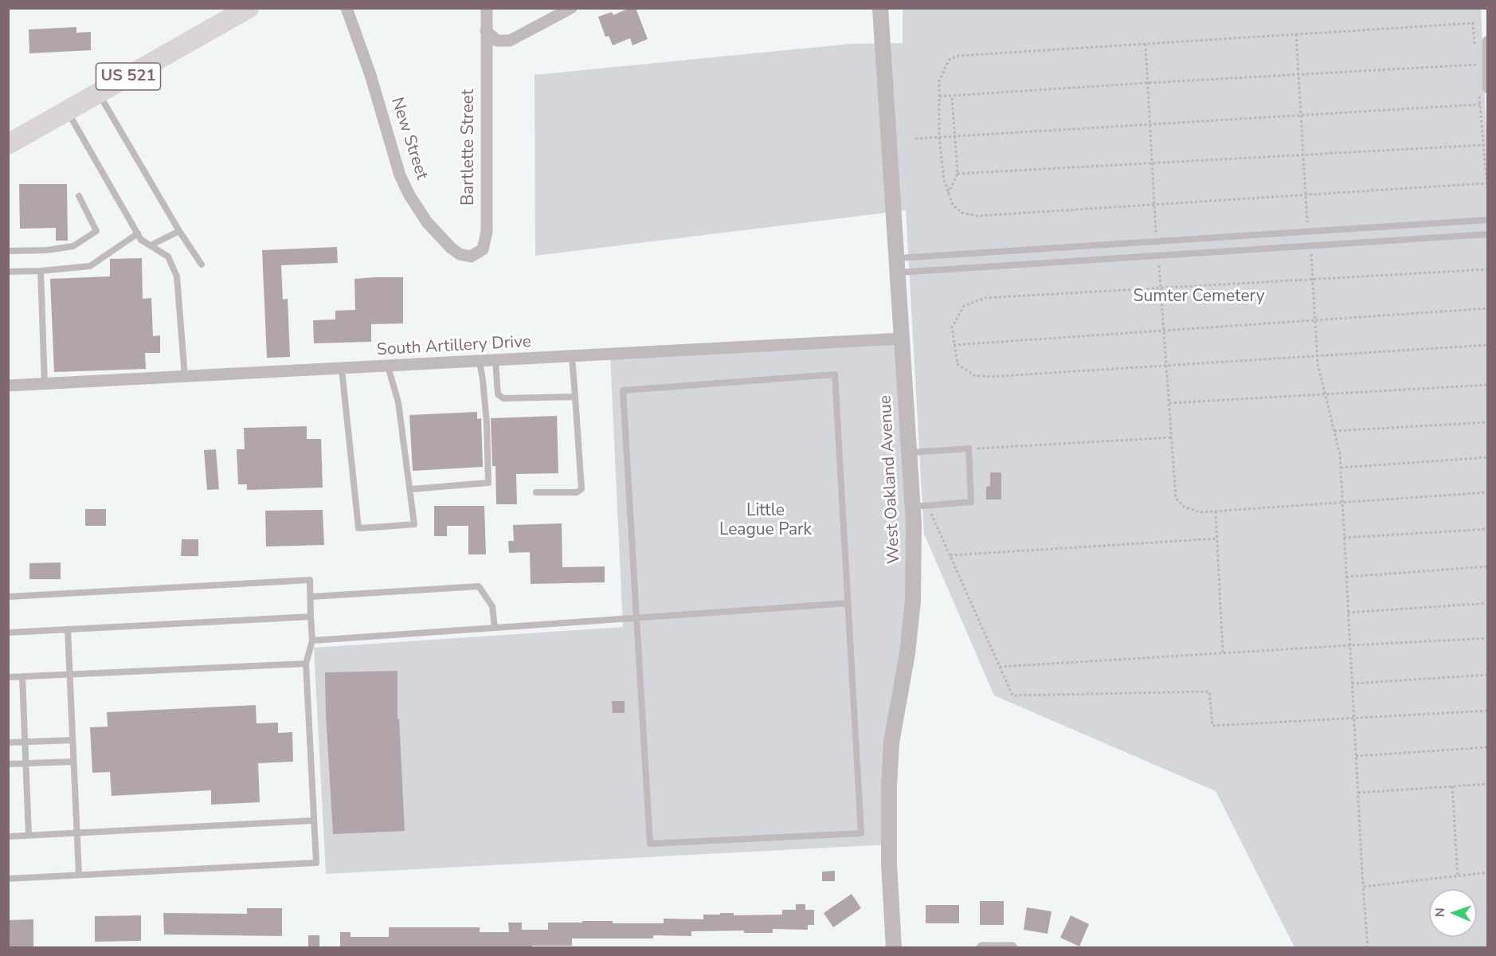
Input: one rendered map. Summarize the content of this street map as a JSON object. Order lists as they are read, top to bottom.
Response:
{
  "streets": {
    "highway": ["US 521"],
    "street": [
      "New Street",
      "Bartlette Street",
      "South Artillery Drive",
      "West Oakland Avenue"
    ]
  },
  "crossings": [
    ["New Street", "Bartlette Street"],
    ["South Artillery Drive", "West Oakland Avenue"]
  ],
  "parks": ["Sumter Cemetery", "Little League Park"],
  "north": "left"
}
